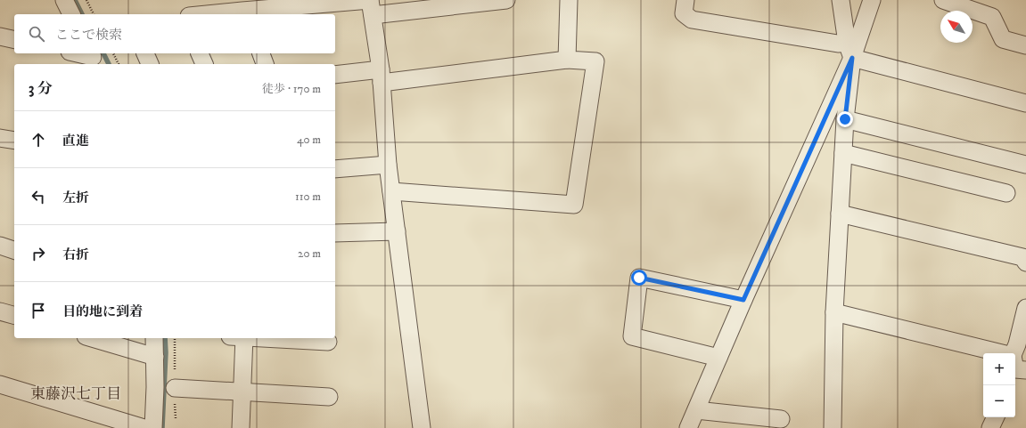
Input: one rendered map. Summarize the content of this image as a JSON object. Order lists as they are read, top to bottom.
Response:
{
  "districts": ["東藤沢七丁目"],
  "north": "top left",
  "page": {
    "search": "ここで検索",
    "heading": ["3 分", "徒歩 · 170 m"],
    "list": [
      ["直進", "40 m"],
      ["左折", "110 m"],
      ["右折", "20 m"],
      "目的地に到着"
    ],
    "map_buttons": ["+", "−"]
  }
}
